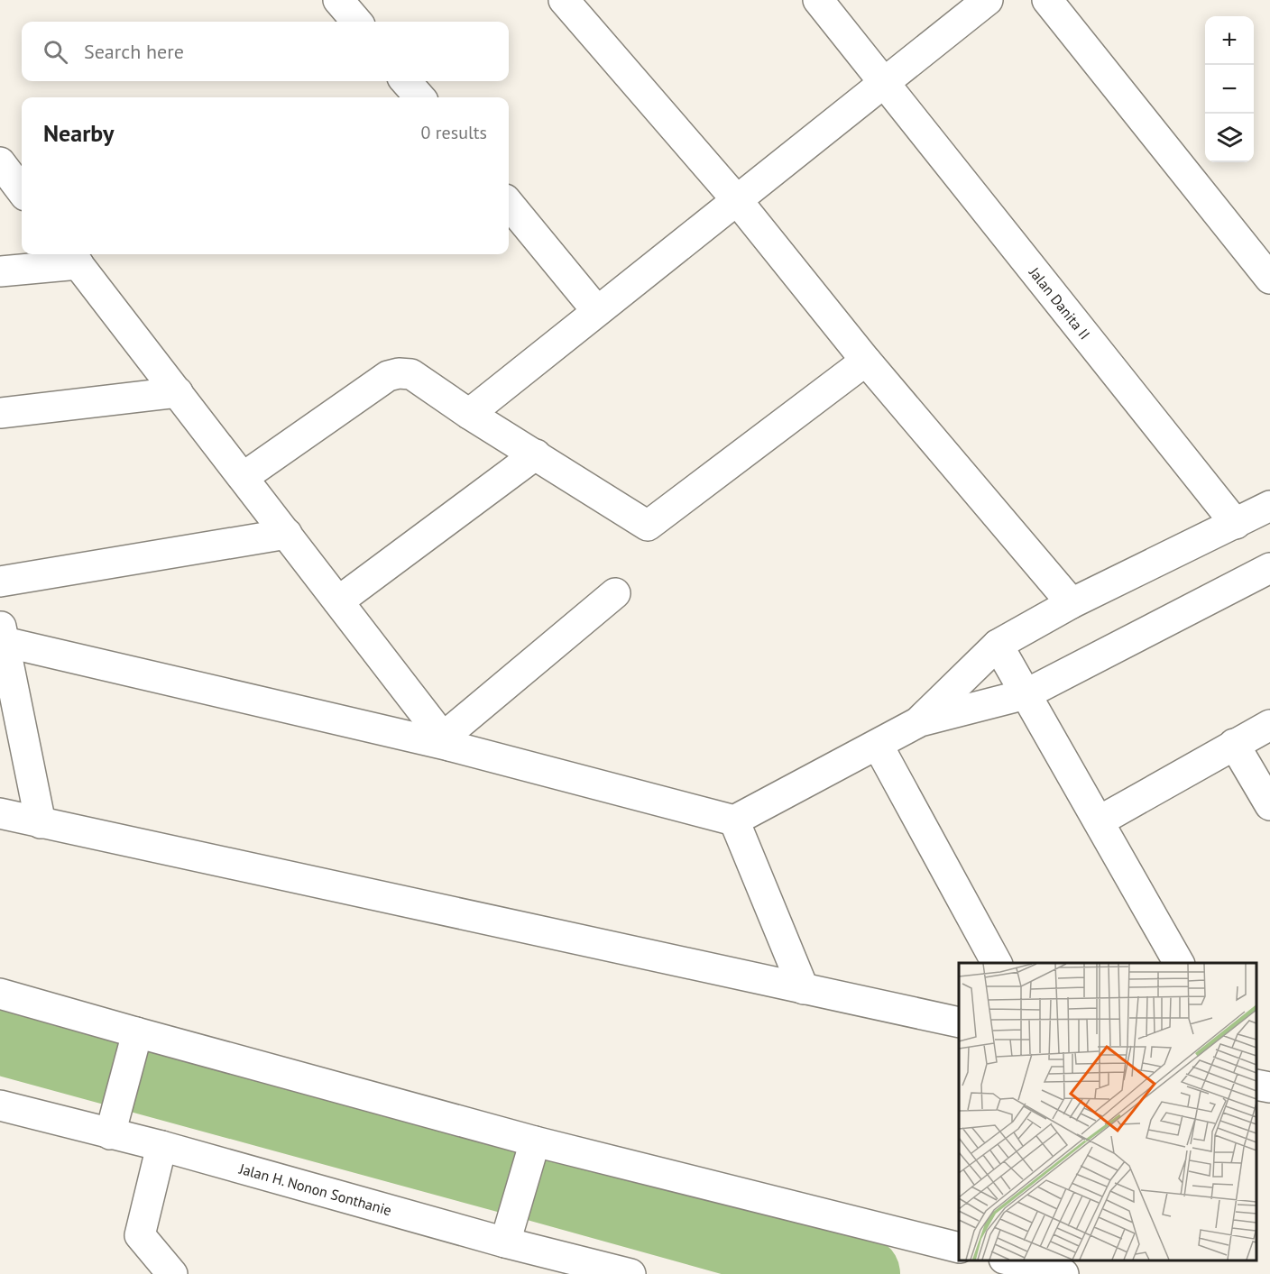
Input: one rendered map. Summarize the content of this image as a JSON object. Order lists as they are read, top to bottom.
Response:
{
  "streets": {
    "street": ["Jalan Danita II", "Jalan H. Nonon Sonthanie"]
  },
  "page": {
    "map_buttons": ["+", "−"],
    "search": "Search here",
    "heading": ["Nearby", "0 results"]
  }
}
